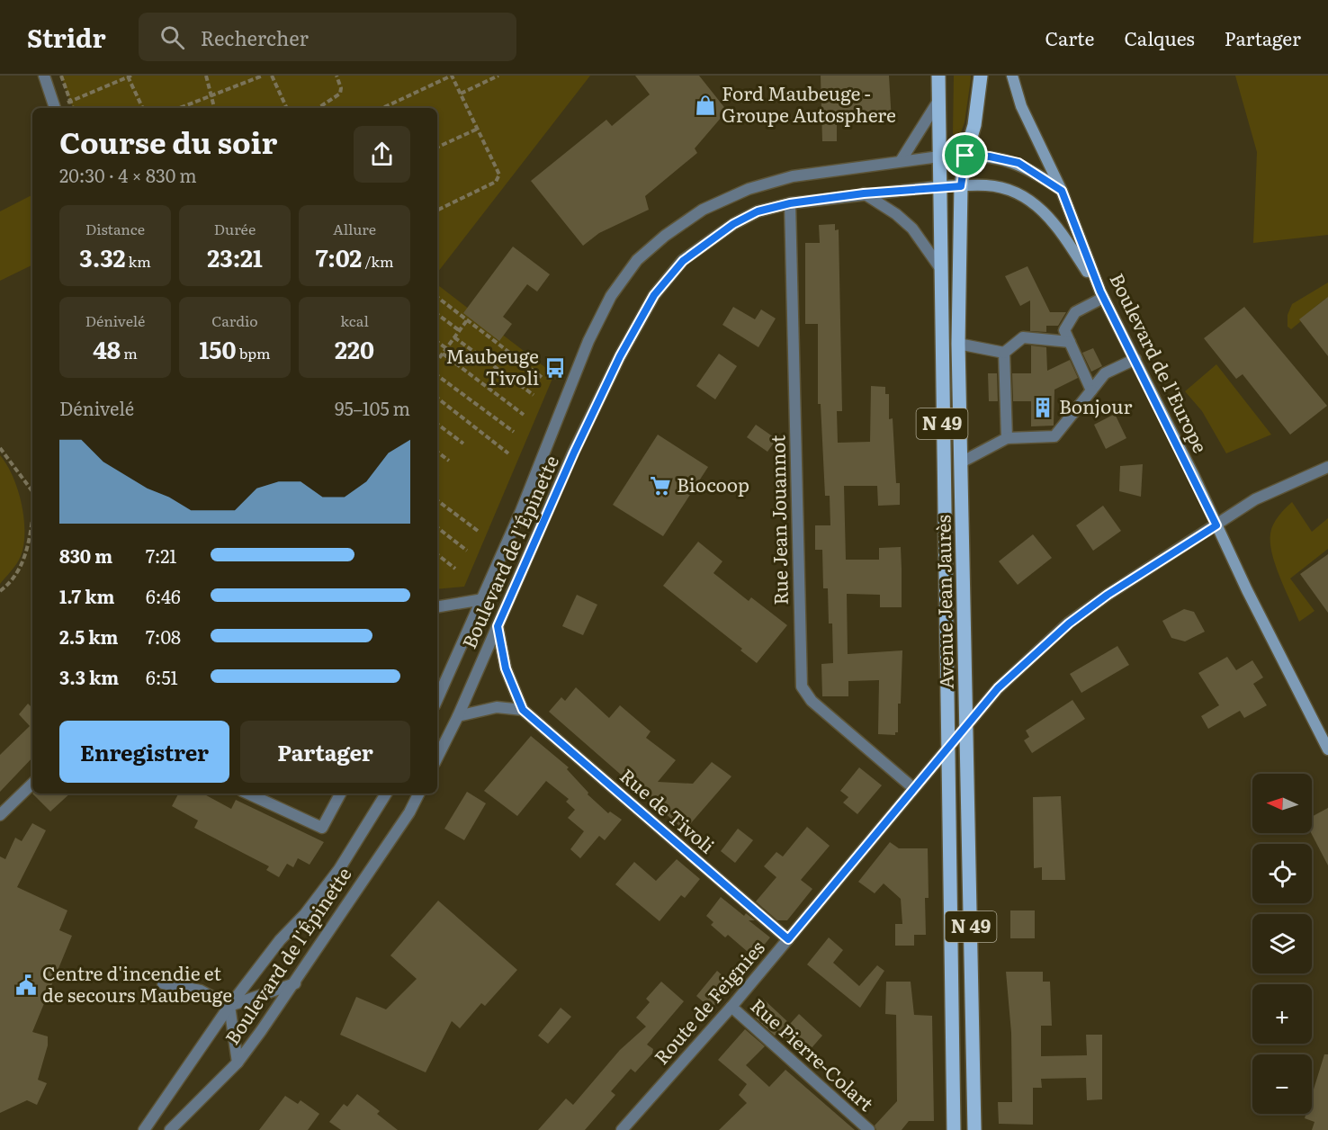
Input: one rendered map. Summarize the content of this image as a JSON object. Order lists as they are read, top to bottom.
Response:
{
  "streets": {
    "main road": ["Boulevard de l'Europe", "N 49", "Avenue Jean Jaurès"],
    "street": [
      "Rue Jean Jouannot",
      "Boulevard de l'Épinette",
      "Rue de Tivoli",
      "Route de Feignies",
      "Rue Pierre-Colart"
    ]
  },
  "crossings": [
    ["Boulevard de l'Europe", "Route de Feignies"],
    ["Rue Jean Jouannot", "Boulevard de l'Épinette"],
    ["Rue Jean Jouannot", "Route de Feignies"],
    ["Boulevard de l'Épinette", "Avenue Jean Jaurès"],
    ["Boulevard de l'Épinette", "Rue de Tivoli"],
    ["Avenue Jean Jaurès", "Route de Feignies"],
    ["Rue de Tivoli", "Route de Feignies"],
    ["Route de Feignies", "Rue Pierre-Colart"]
  ],
  "places": {
    "shop": ["Ford Maubeuge - Groupe Autosphere"],
    "bus stop": ["Maubeuge Tivoli"],
    "building": ["Bonjour"],
    "supermarket": ["Biocoop"],
    "public building": ["Centre d'incendie et de secours Maubeuge"]
  },
  "north": "left",
  "page": {
    "header": "Stridr",
    "search": "Rechercher",
    "nav": ["Carte", "Calques", "Partager"],
    "heading": ["Course du soir", "20:30 · 4 × 830 m"],
    "stats": [
      ["Distance", "3.32 km"],
      ["Durée", "23:21"],
      ["Allure", "7:02 /km"],
      ["Dénivelé", "48 m"],
      ["Cardio", "150 bpm"],
      ["kcal", "220"]
    ],
    "chart": ["Dénivelé", "95–105 m"],
    "list": [
      {
        "name": "830 m",
        "note": "7:21"
      },
      {
        "name": "1.7 km",
        "note": "6:46"
      },
      {
        "name": "2.5 km",
        "note": "7:08"
      },
      {
        "name": "3.3 km",
        "note": "6:51"
      }
    ],
    "buttons": ["Enregistrer", "Partager"],
    "map_buttons": ["+", "−"]
  }
}
